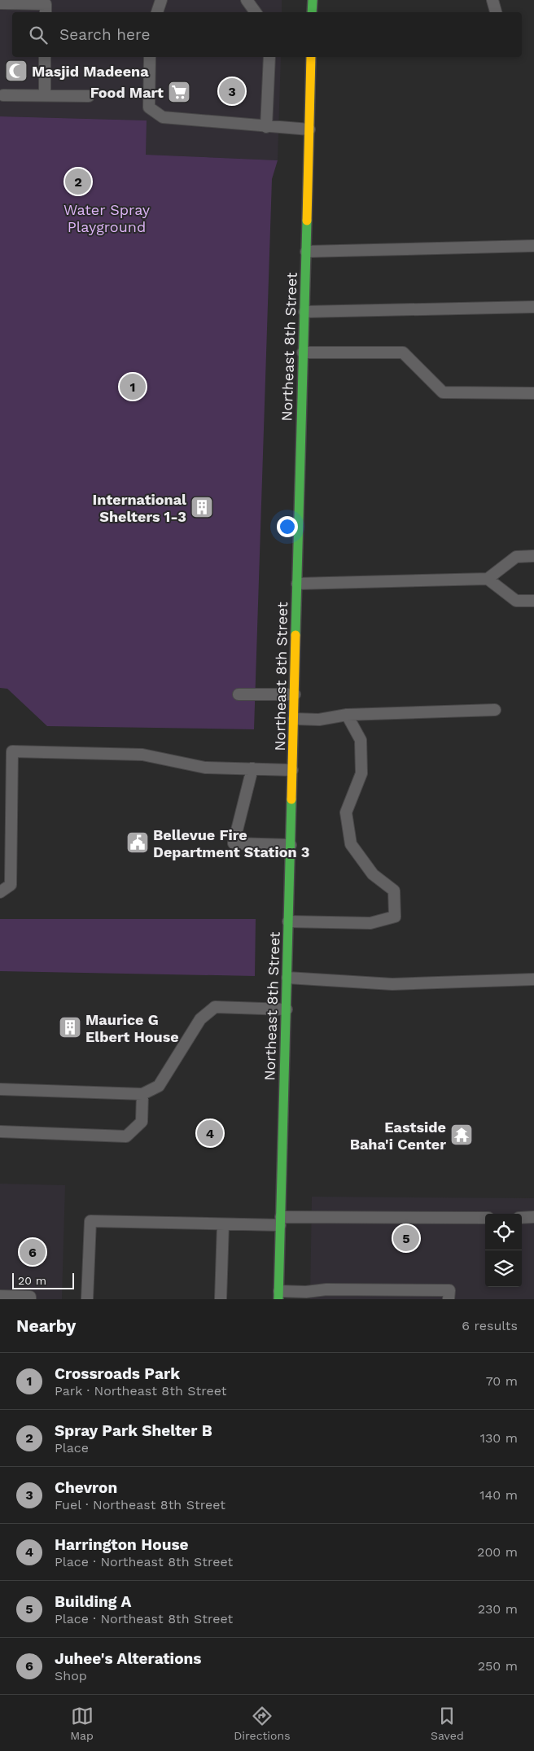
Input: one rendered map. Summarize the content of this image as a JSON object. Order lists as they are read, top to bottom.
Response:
{
  "streets": {
    "main road": ["Northeast 8th Street"]
  },
  "parks": ["Water Spray Playground"],
  "places": {
    "mosque": ["Masjid Madeena"],
    "supermarket": ["Food Mart"],
    "building": ["International Shelters 1-3", "Maurice G Elbert House"],
    "public building": ["Bellevue Fire Department Station 3"],
    "temple": ["Eastside Baha'i Center"]
  },
  "scale_bar": "20 m",
  "page": {
    "search": "Search here",
    "pins": [
      "3",
      "2",
      "1",
      "4",
      "5",
      "6"
    ],
    "scale": "20 m",
    "heading": ["Nearby", "6 results"],
    "list": [
      {
        "mark": "1",
        "name": "Crossroads Park",
        "note": "Park · Northeast 8th Street",
        "value": "70 m"
      },
      {
        "mark": "2",
        "name": "Spray Park Shelter B",
        "note": "Place",
        "value": "130 m"
      },
      {
        "mark": "3",
        "name": "Chevron",
        "note": "Fuel · Northeast 8th Street",
        "value": "140 m"
      },
      {
        "mark": "4",
        "name": "Harrington House",
        "note": "Place · Northeast 8th Street",
        "value": "200 m"
      },
      {
        "mark": "5",
        "name": "Building A",
        "note": "Place · Northeast 8th Street",
        "value": "230 m"
      },
      {
        "mark": "6",
        "name": "Juhee's Alterations",
        "note": "Shop",
        "value": "250 m"
      }
    ],
    "nav": ["Map", "Directions", "Saved"]
  }
}
